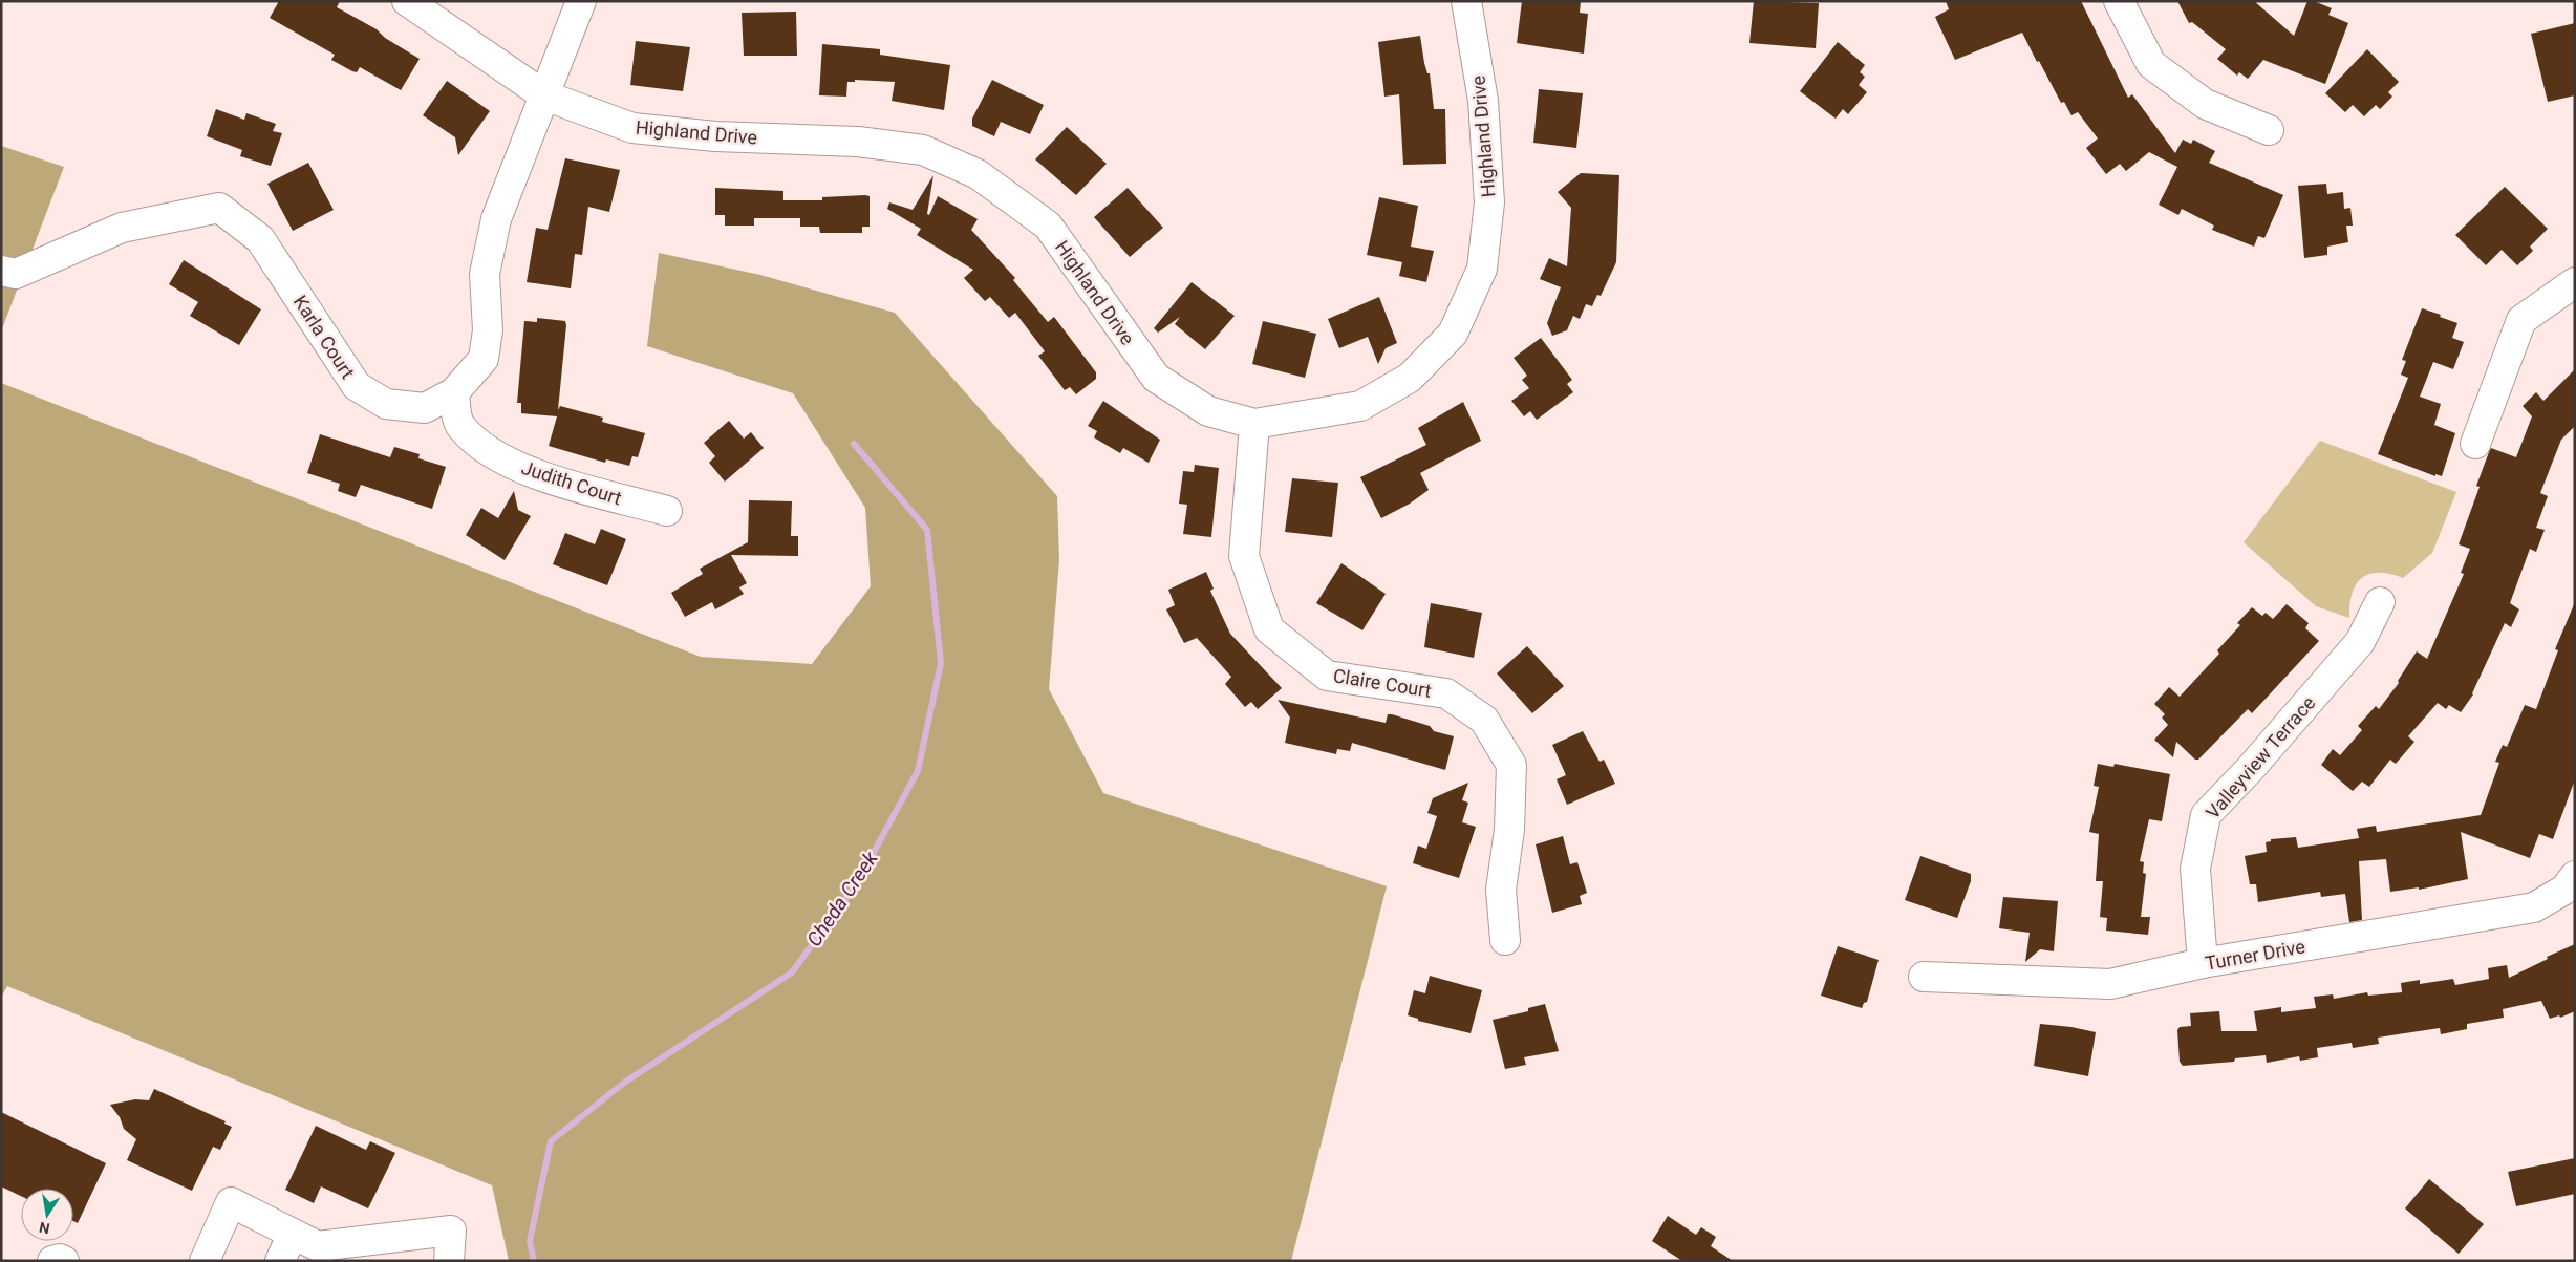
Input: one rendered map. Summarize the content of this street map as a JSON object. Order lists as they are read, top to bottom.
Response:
{
  "streets": {
    "street": [
      "Highland Drive",
      "Karla Court",
      "Judith Court",
      "Claire Court",
      "Valleyview Terrace",
      "Turner Drive"
    ]
  },
  "crossings": [
    ["Highland Drive", "Karla Court"],
    ["Highland Drive", "Claire Court"],
    ["Karla Court", "Judith Court"],
    ["Valleyview Terrace", "Turner Drive"]
  ],
  "water": ["Cheda Creek"],
  "north": "bottom"
}
